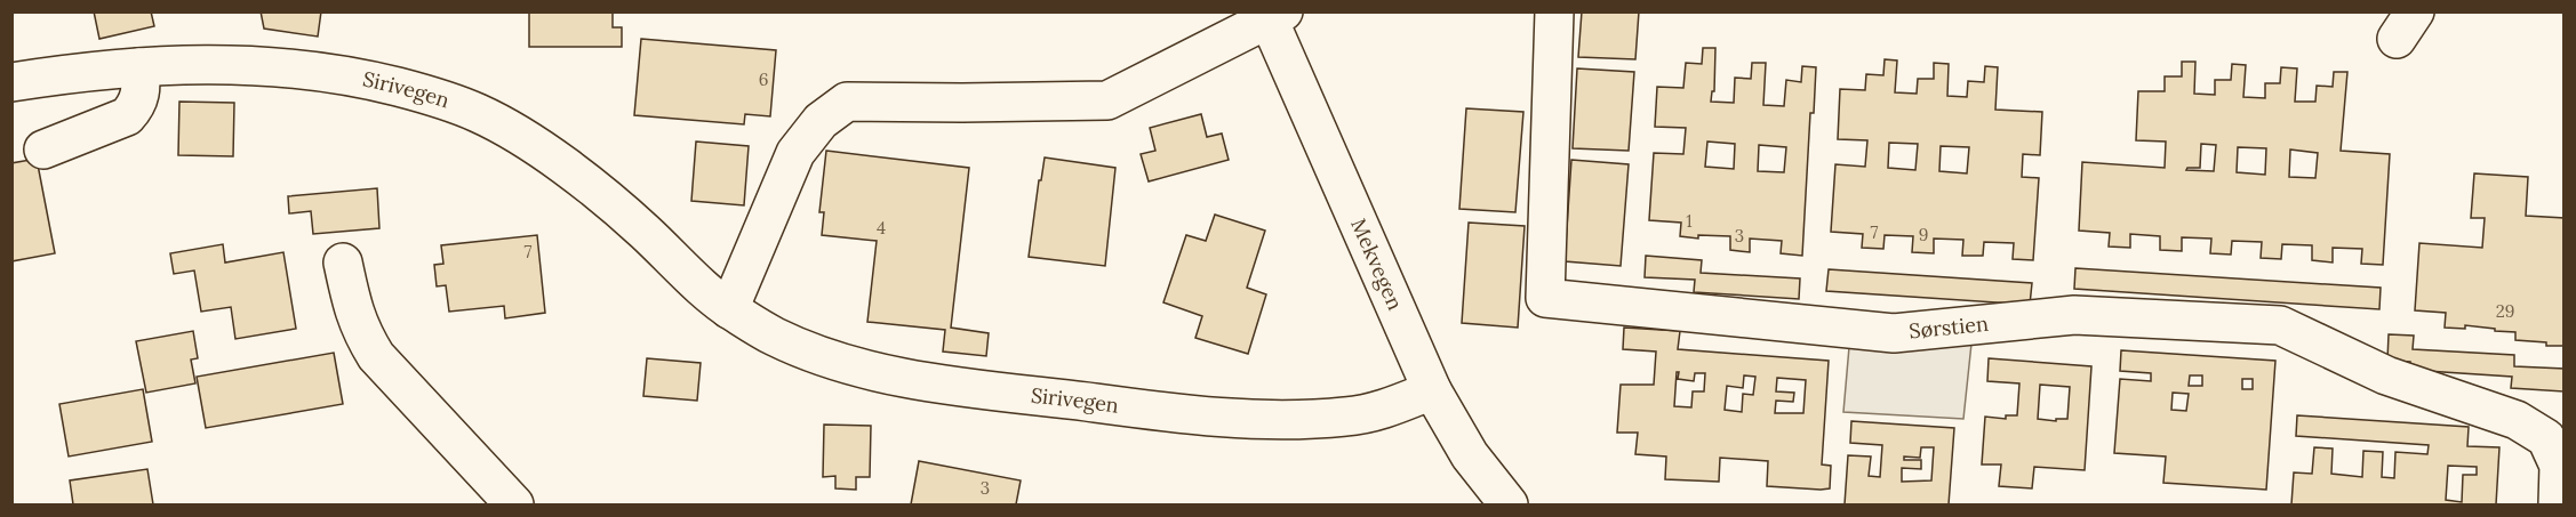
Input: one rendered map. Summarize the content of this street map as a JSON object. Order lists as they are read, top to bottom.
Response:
{
  "streets": {
    "street": ["Sirivegen", "Mekvegen", "Sørstien"]
  },
  "crossings": [
    ["Sirivegen", "Mekvegen"]
  ],
  "house_numbers": [
    "6",
    "1",
    "4",
    "7",
    "9",
    "3",
    "7",
    "29",
    "3"
  ]
}
